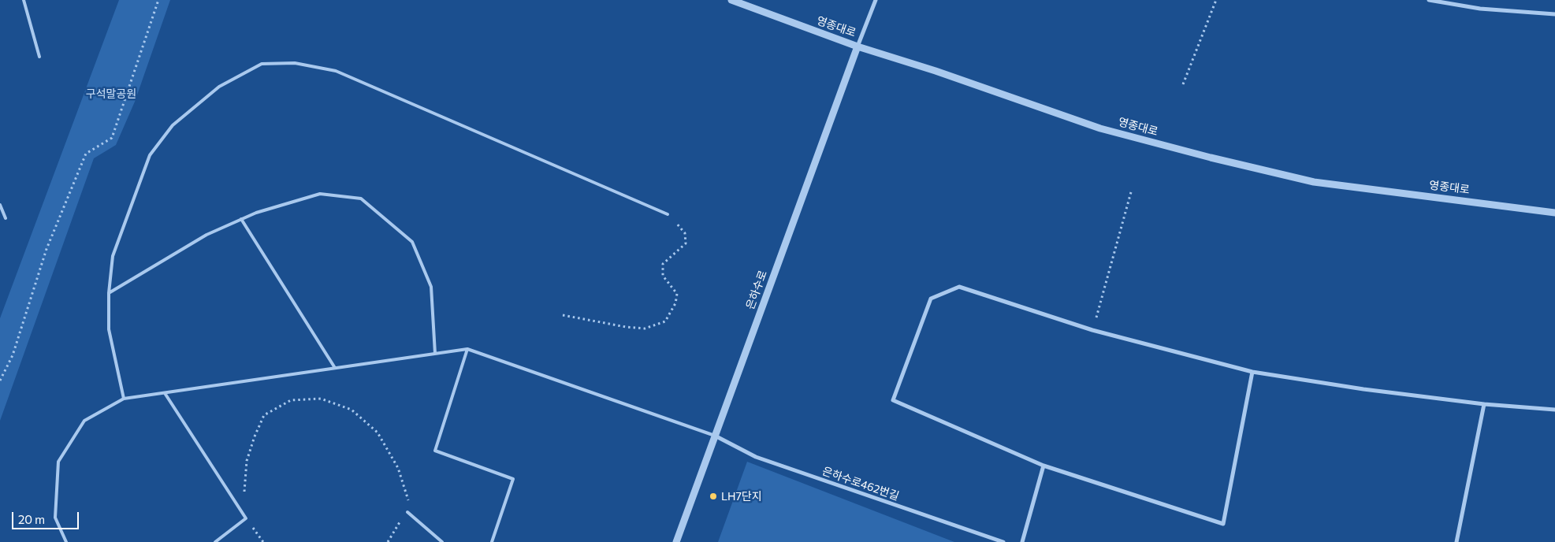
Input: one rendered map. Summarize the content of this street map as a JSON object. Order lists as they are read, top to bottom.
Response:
{
  "streets": {
    "street": ["영종대로", "은하수로", "은하수로462번길"]
  },
  "crossings": [
    ["영종대로", "은하수로"],
    ["은하수로", "은하수로462번길"]
  ],
  "parks": ["구석말공원"],
  "places": ["LH7단지"],
  "scale_bar": "20 m"
}
